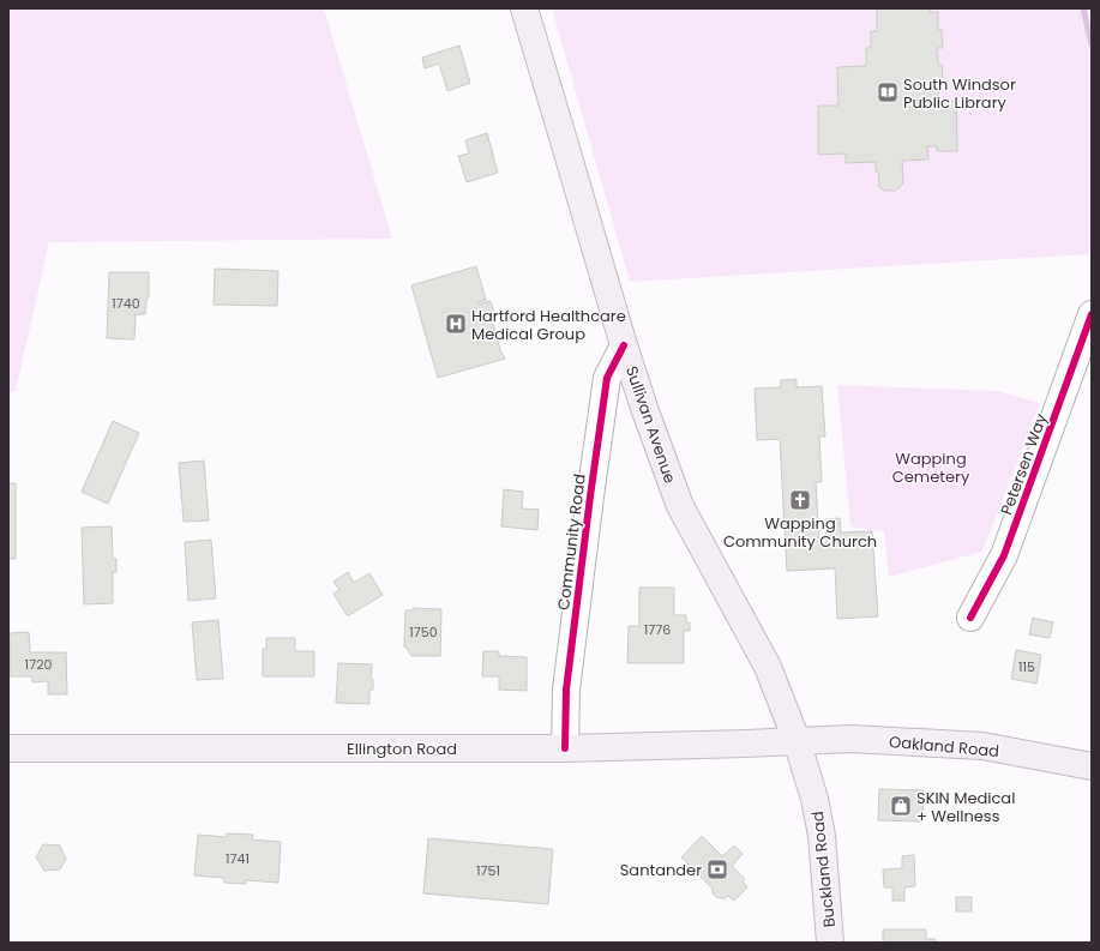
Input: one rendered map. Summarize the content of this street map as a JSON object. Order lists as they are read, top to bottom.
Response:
{
  "streets": {
    "main road": [
      "Sullivan Avenue",
      "Oakland Road",
      "Ellington Road",
      "Buckland Road"
    ],
    "street": ["Petersen Way", "Community Road"]
  },
  "crossings": [
    ["Sullivan Avenue", "Community Road"],
    ["Sullivan Avenue", "Oakland Road"],
    ["Sullivan Avenue", "Ellington Road"],
    ["Sullivan Avenue", "Buckland Road"],
    ["Community Road", "Ellington Road"],
    ["Oakland Road", "Ellington Road"],
    ["Oakland Road", "Buckland Road"],
    ["Ellington Road", "Buckland Road"]
  ],
  "parks": ["Wapping Cemetery"],
  "places": {
    "library": ["South Windsor Public Library"],
    "hospital": ["Hartford Healthcare Medical Group"],
    "church": ["Wapping Community Church"],
    "shop": ["SKIN Medical + Wellness"],
    "bank": ["Santander"]
  },
  "house_numbers": [
    "1740",
    "1776",
    "1750",
    "1720",
    "115",
    "1741",
    "1751"
  ]
}
